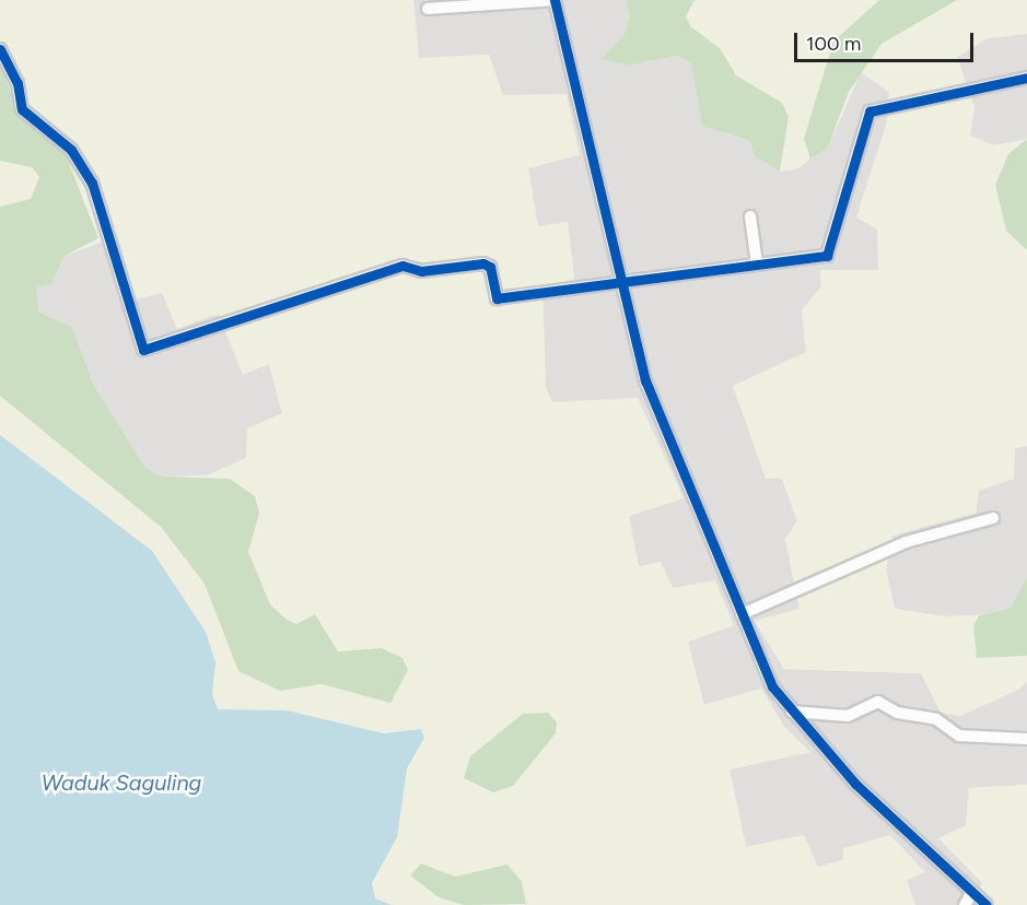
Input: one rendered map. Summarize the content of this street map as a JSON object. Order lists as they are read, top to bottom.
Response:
{
  "water": ["Waduk Saguling"],
  "scale_bar": "100 m"
}
